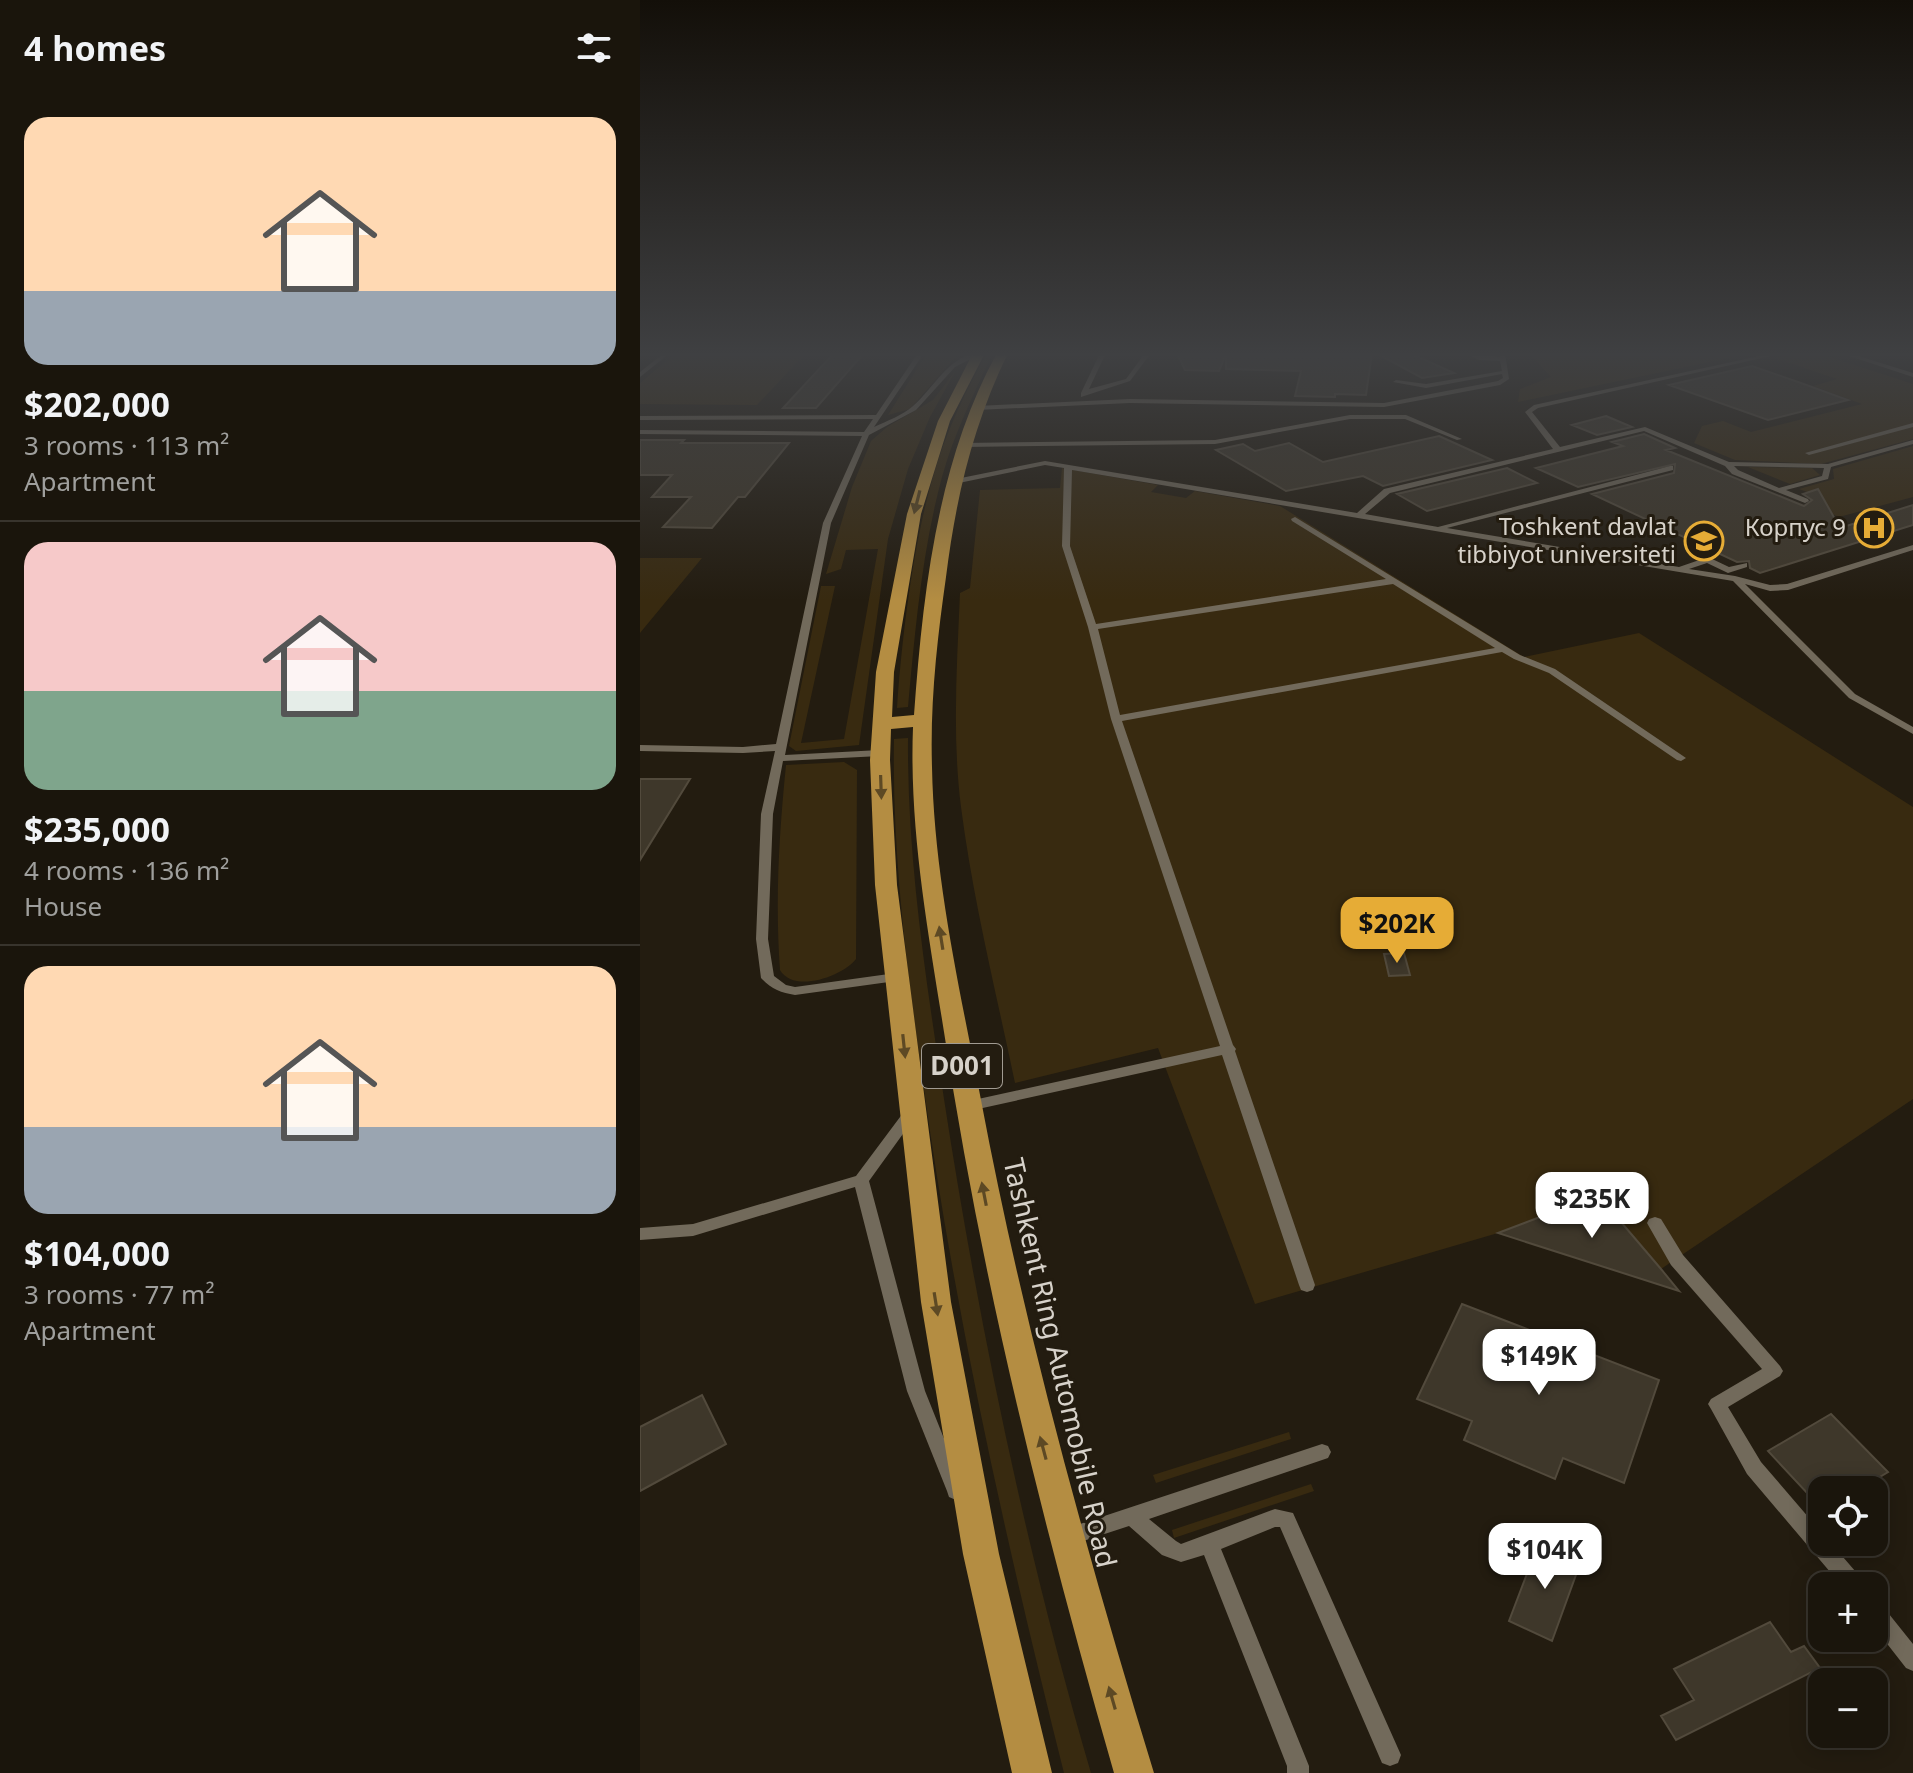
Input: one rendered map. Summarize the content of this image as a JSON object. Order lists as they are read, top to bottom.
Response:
{
  "streets": {
    "highway": ["D001", "Tashkent Ring Automobile Road"]
  },
  "places": {
    "hospital": ["Корпус 9"],
    "school or university": ["Toshkent davlat tibbiyot universiteti"]
  },
  "page": {
    "heading": "4 homes",
    "list": [
      {
        "name": "$202,000",
        "note": "3 rooms · 113 m² · Apartment"
      },
      {
        "name": "$235,000",
        "note": "4 rooms · 136 m² · House"
      },
      {
        "name": "$104,000",
        "note": "3 rooms · 77 m² · Apartment"
      }
    ],
    "price": [
      "$202K",
      "$235K",
      "$149K",
      "$104K"
    ],
    "map_buttons": ["+", "−"]
  }
}
